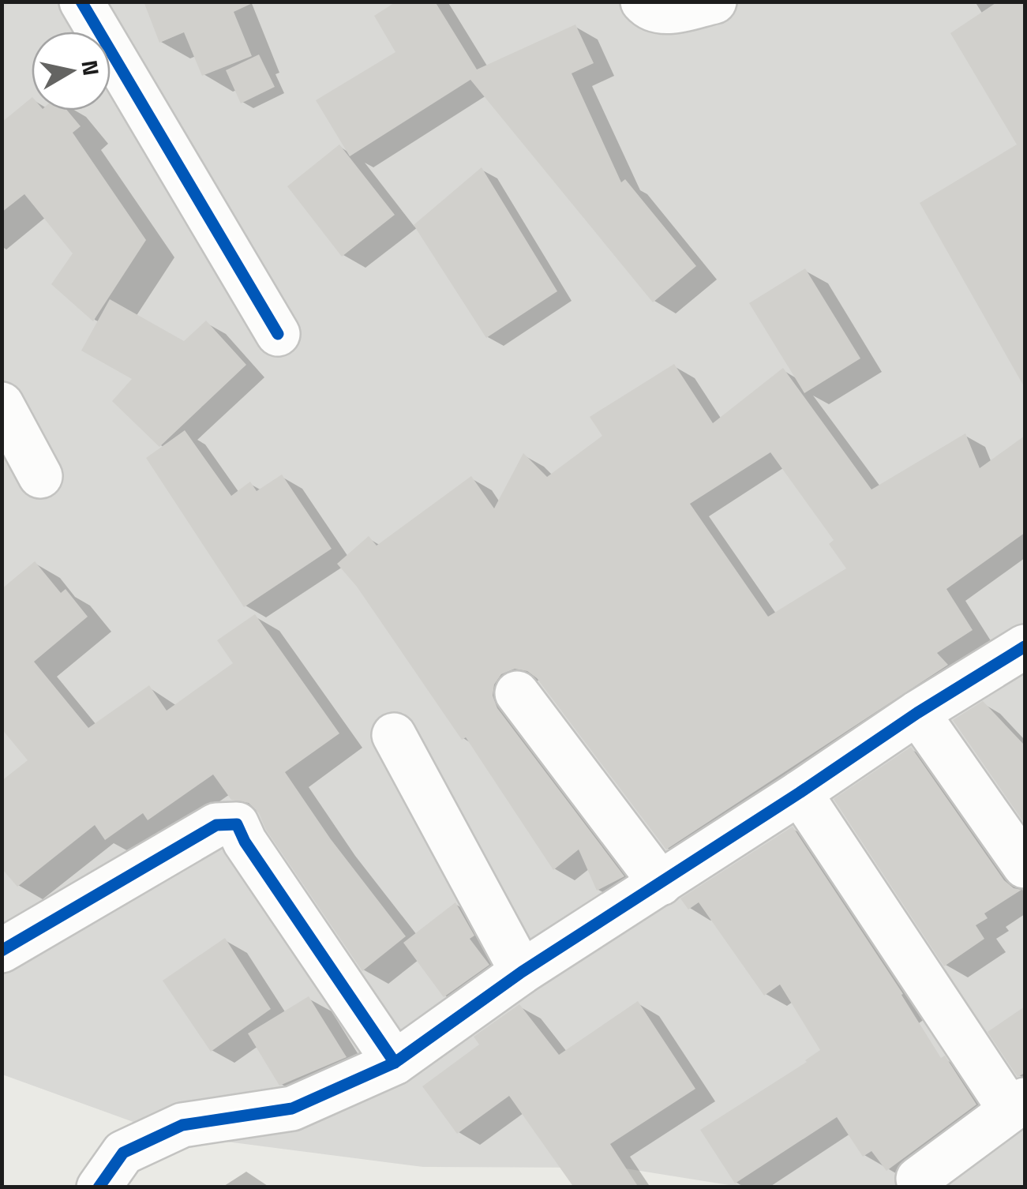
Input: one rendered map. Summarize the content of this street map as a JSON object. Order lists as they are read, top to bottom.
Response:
{
  "north": "right"
}
